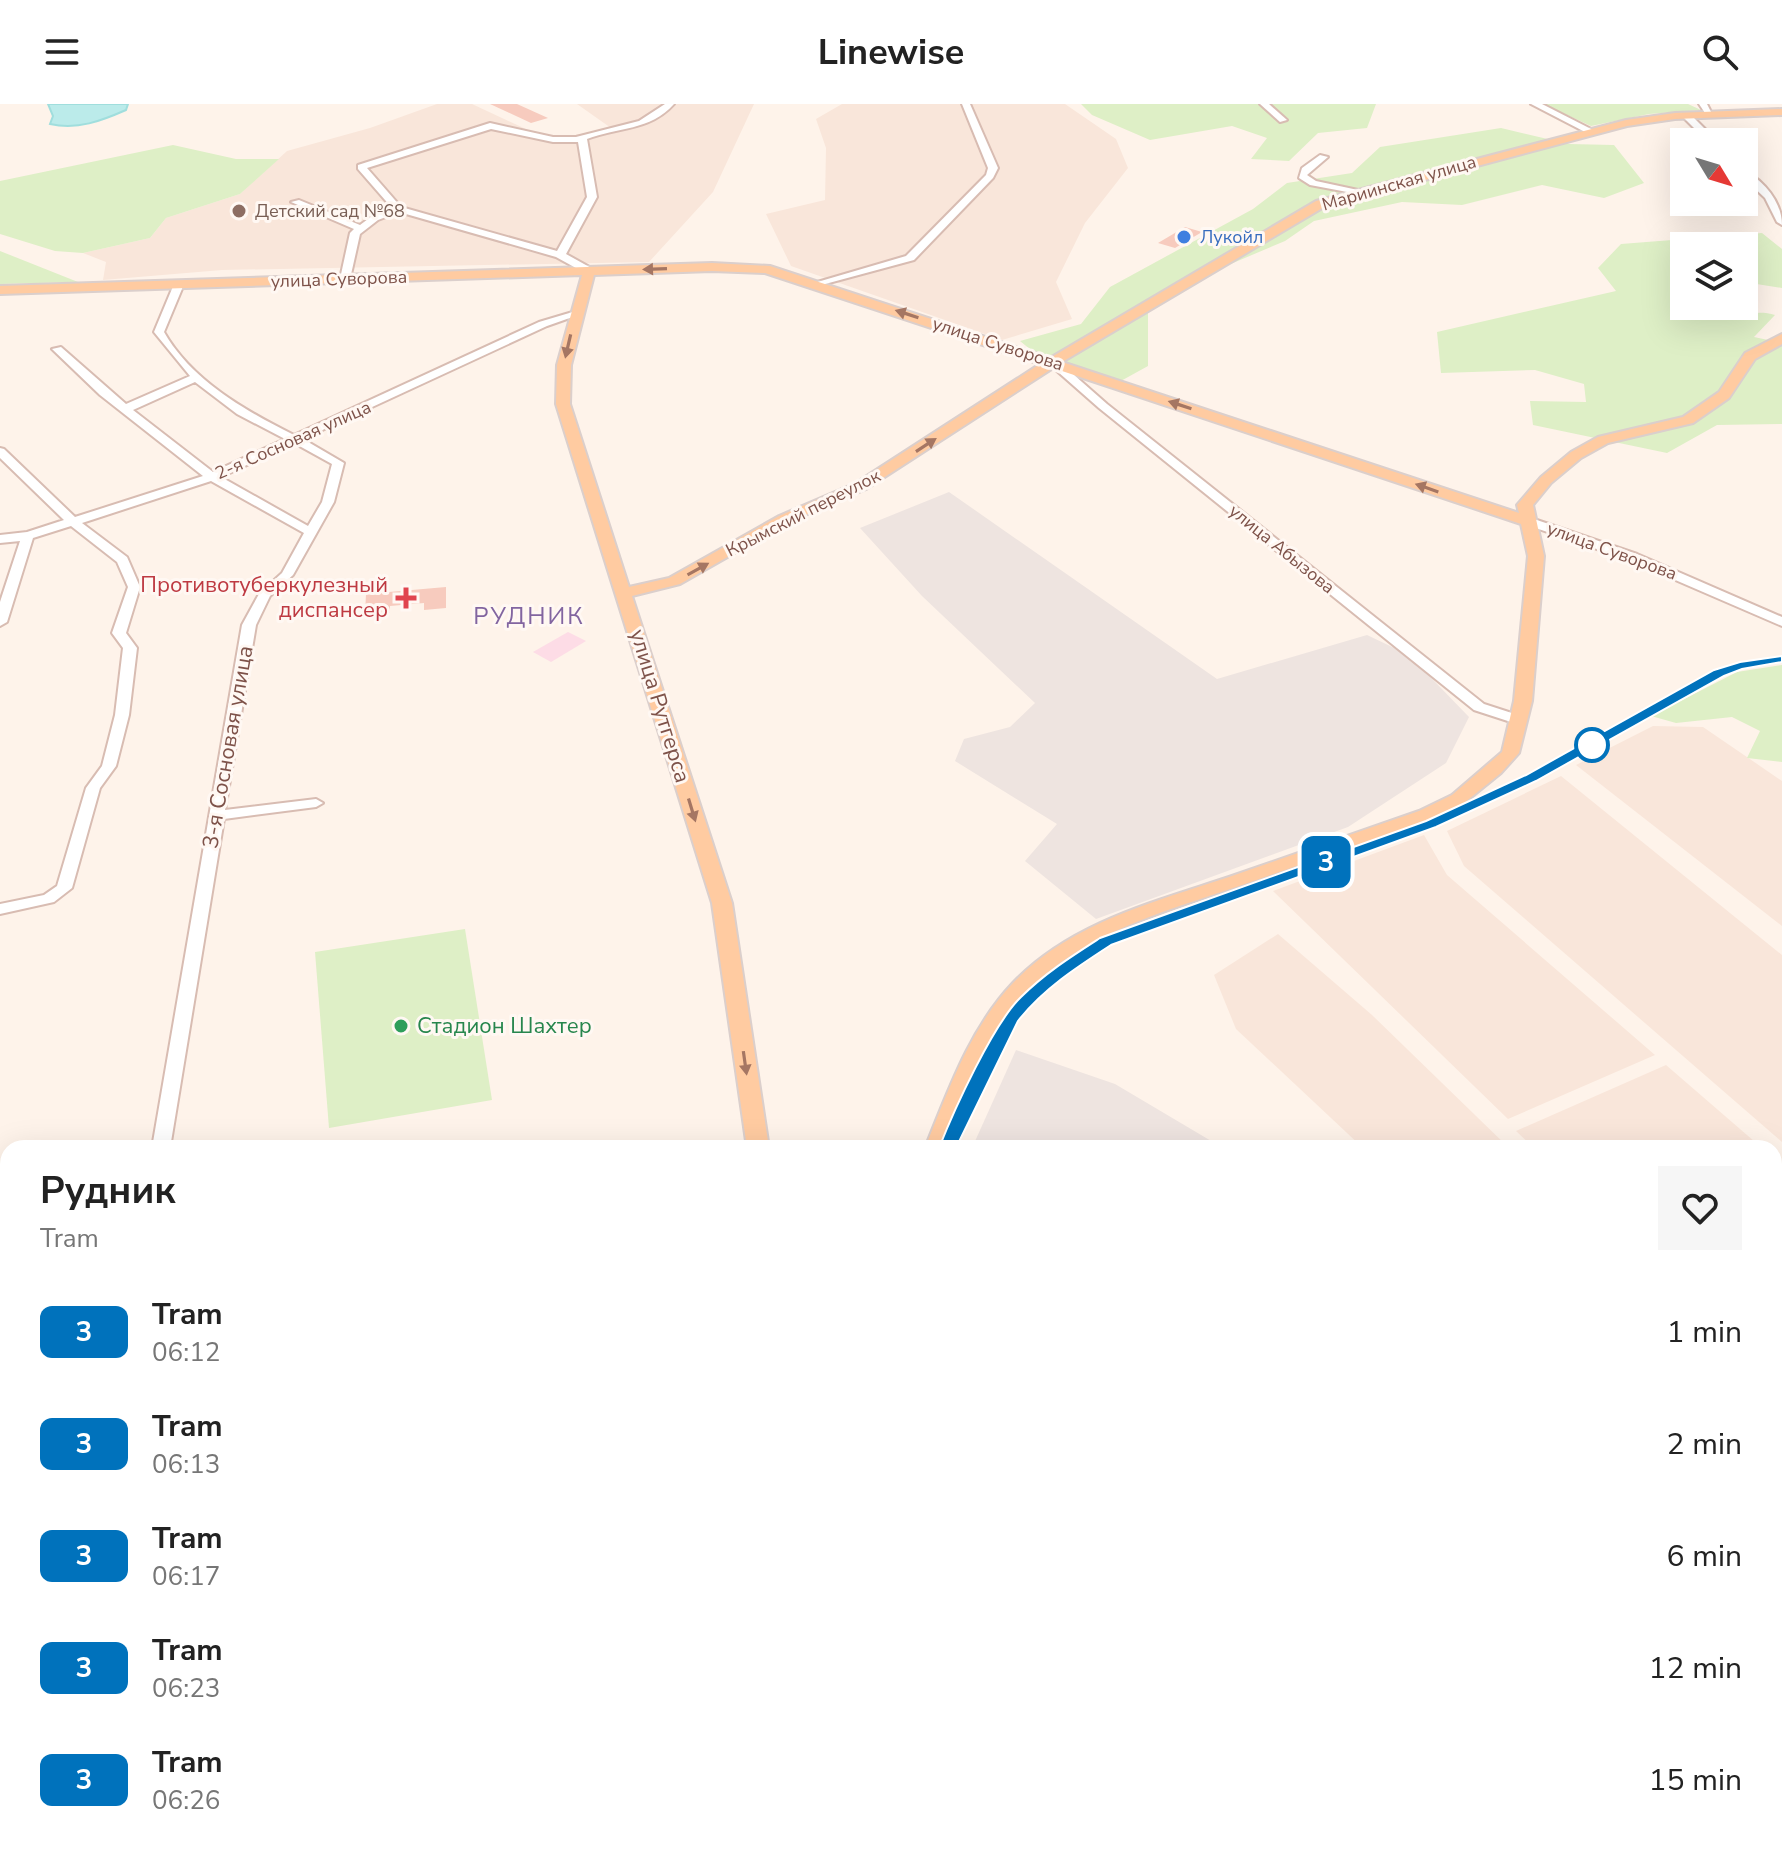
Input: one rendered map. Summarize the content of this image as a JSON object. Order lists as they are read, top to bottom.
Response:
{
  "streets": {
    "main road": [
      "Мариинская улица",
      "улица Суворова",
      "Крымский переулок",
      "улица Рутгерса"
    ],
    "street": ["2-я Сосновая улица", "улица Абызова", "3-я Сосновая улица"]
  },
  "crossings": [
    ["Мариинская улица", "улица Суворова"],
    ["Мариинская улица", "Крымский переулок"],
    ["Мариинская улица", "улица Абызова"],
    ["улица Суворова", "Крымский переулок"],
    ["улица Суворова", "улица Абызова"],
    ["улица Суворова", "улица Рутгерса"],
    ["2-я Сосновая улица", "улица Рутгерса"],
    ["2-я Сосновая улица", "3-я Сосновая улица"],
    ["Крымский переулок", "улица Абызова"],
    ["Крымский переулок", "улица Рутгерса"]
  ],
  "one_way": ["улица Суворова", "Крымский переулок", "улица Рутгерса"],
  "districts": ["РУДНИК"],
  "places": {
    "other": ["Детский сад №68", "Лукойл", "Стадион Шахтер"],
    "health": ["Противотуберкулезный диспансер"]
  },
  "lines": ["tram line 3"],
  "north": "bottom right",
  "page": {
    "header": "Linewise",
    "on_map": "3",
    "heading": ["Рудник", "Tram"],
    "list": [
      {
        "mark": "3",
        "name": "Tram",
        "note": "06:12",
        "value": "1 min"
      },
      {
        "mark": "3",
        "name": "Tram",
        "note": "06:13",
        "value": "2 min"
      },
      {
        "mark": "3",
        "name": "Tram",
        "note": "06:17",
        "value": "6 min"
      },
      {
        "mark": "3",
        "name": "Tram",
        "note": "06:23",
        "value": "12 min"
      },
      {
        "mark": "3",
        "name": "Tram",
        "note": "06:26",
        "value": "15 min"
      }
    ]
  }
}
